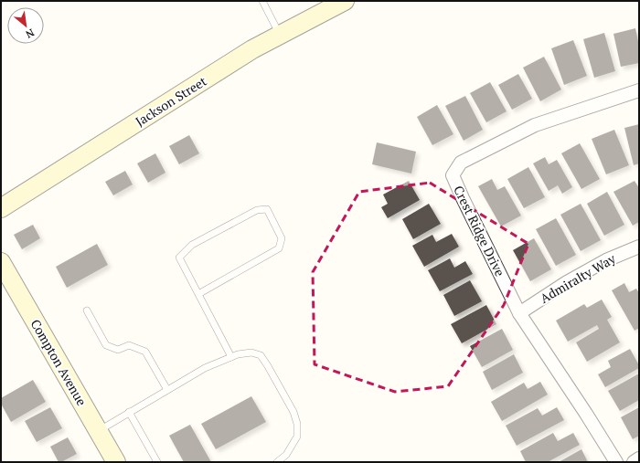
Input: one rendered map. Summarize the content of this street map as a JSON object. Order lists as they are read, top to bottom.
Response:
{
  "streets": {
    "street": [
      "Jackson Street",
      "Crest Ridge Drive",
      "Admiralty Way",
      "Compton Avenue"
    ]
  },
  "crossings": [
    ["Crest Ridge Drive", "Admiralty Way"]
  ],
  "north": "bottom right"
}
